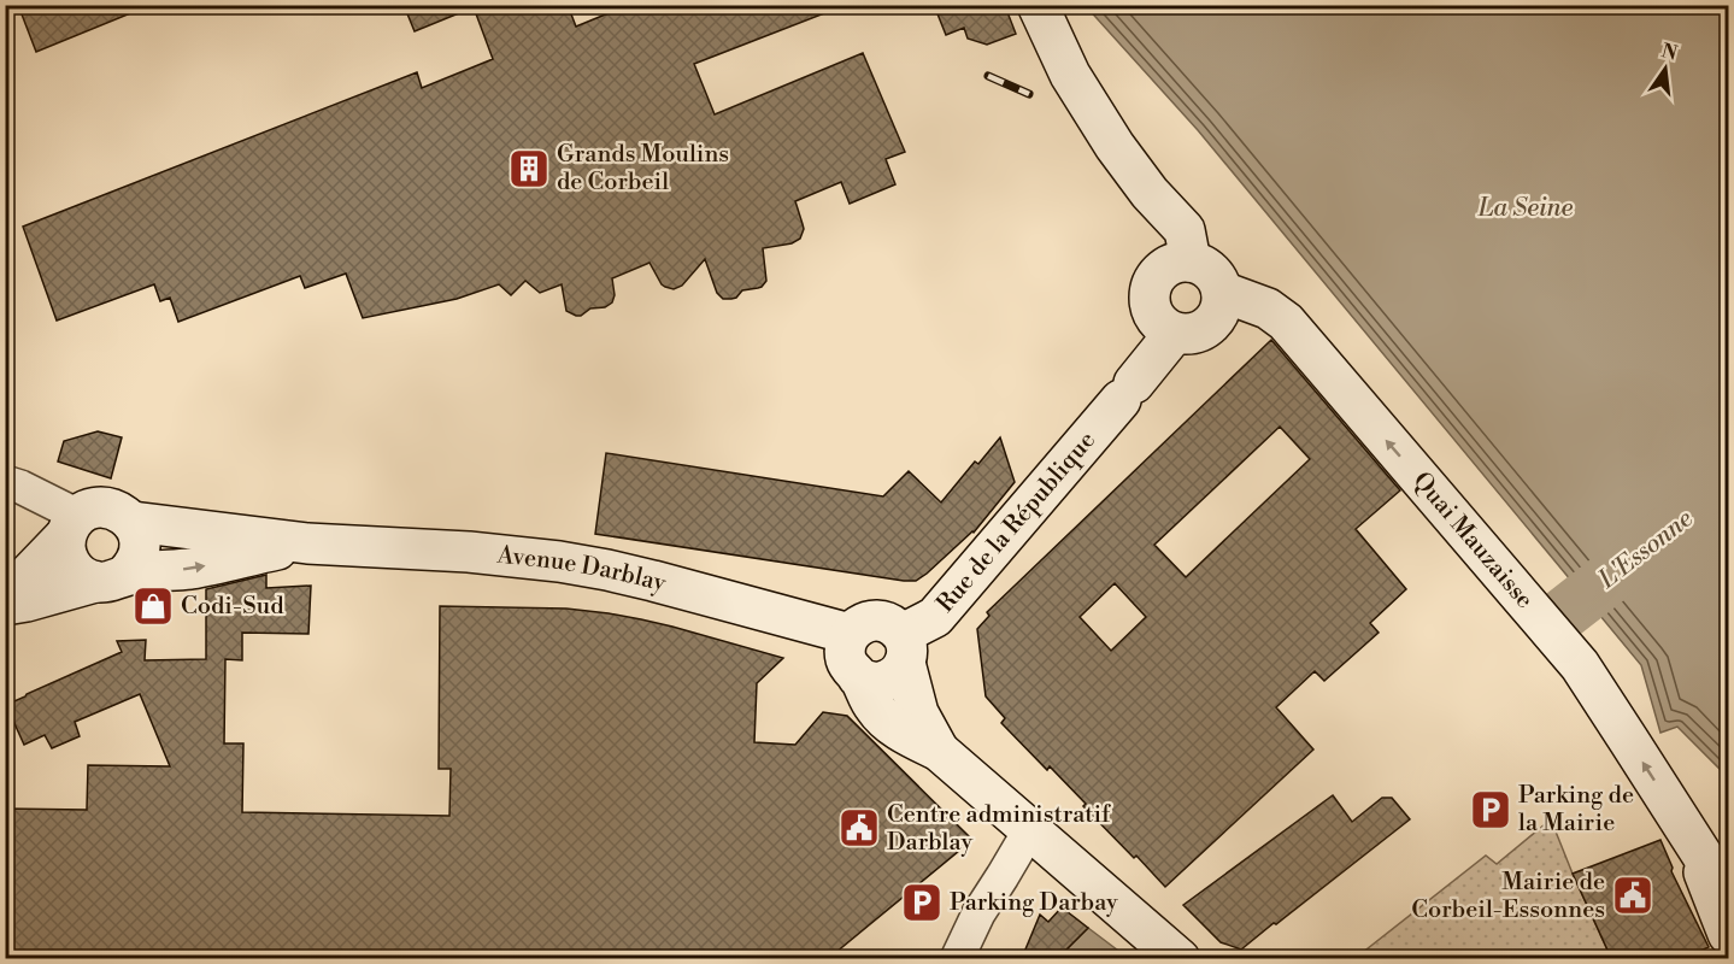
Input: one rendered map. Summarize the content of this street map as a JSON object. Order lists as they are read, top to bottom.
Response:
{
  "streets": {
    "main road": ["Rue de la République", "Quai Mauzaisse", "Avenue Darblay"]
  },
  "crossings": [
    ["Rue de la République", "Quai Mauzaisse"],
    ["Rue de la République", "Avenue Darblay"]
  ],
  "one_way": ["Quai Mauzaisse"],
  "water": ["La Seine", "L'Essonne"],
  "places": {
    "building": ["Grands Moulins de Corbeil"],
    "shop": ["Codi-Sud"],
    "parking": ["Parking de la Mairie", "Parking Darbay"],
    "public building": ["Centre administratif Darblay", "Mairie de Corbeil-Essonnes"]
  },
  "north": "top"
}
